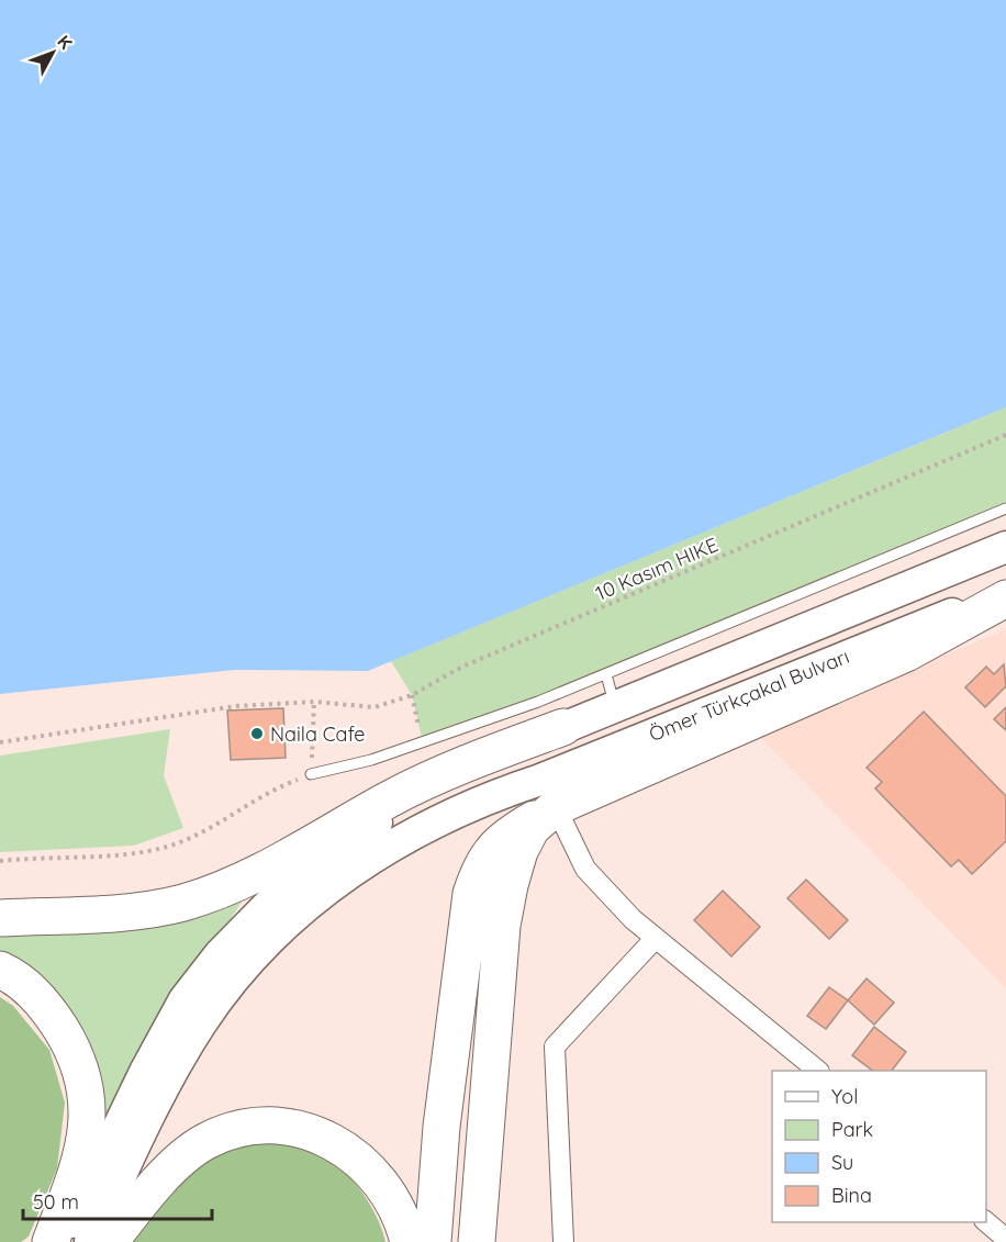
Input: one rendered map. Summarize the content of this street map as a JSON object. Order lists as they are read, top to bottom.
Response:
{
  "streets": {
    "main road": ["Ömer Türkçakal Bulvarı"],
    "path": ["10 Kasım HIKE"]
  },
  "places": ["Naila Cafe"],
  "legend": [
    "Yol",
    "Park",
    "Su",
    "Bina"
  ],
  "scale_bar": "50 m",
  "north": "top right"
}
